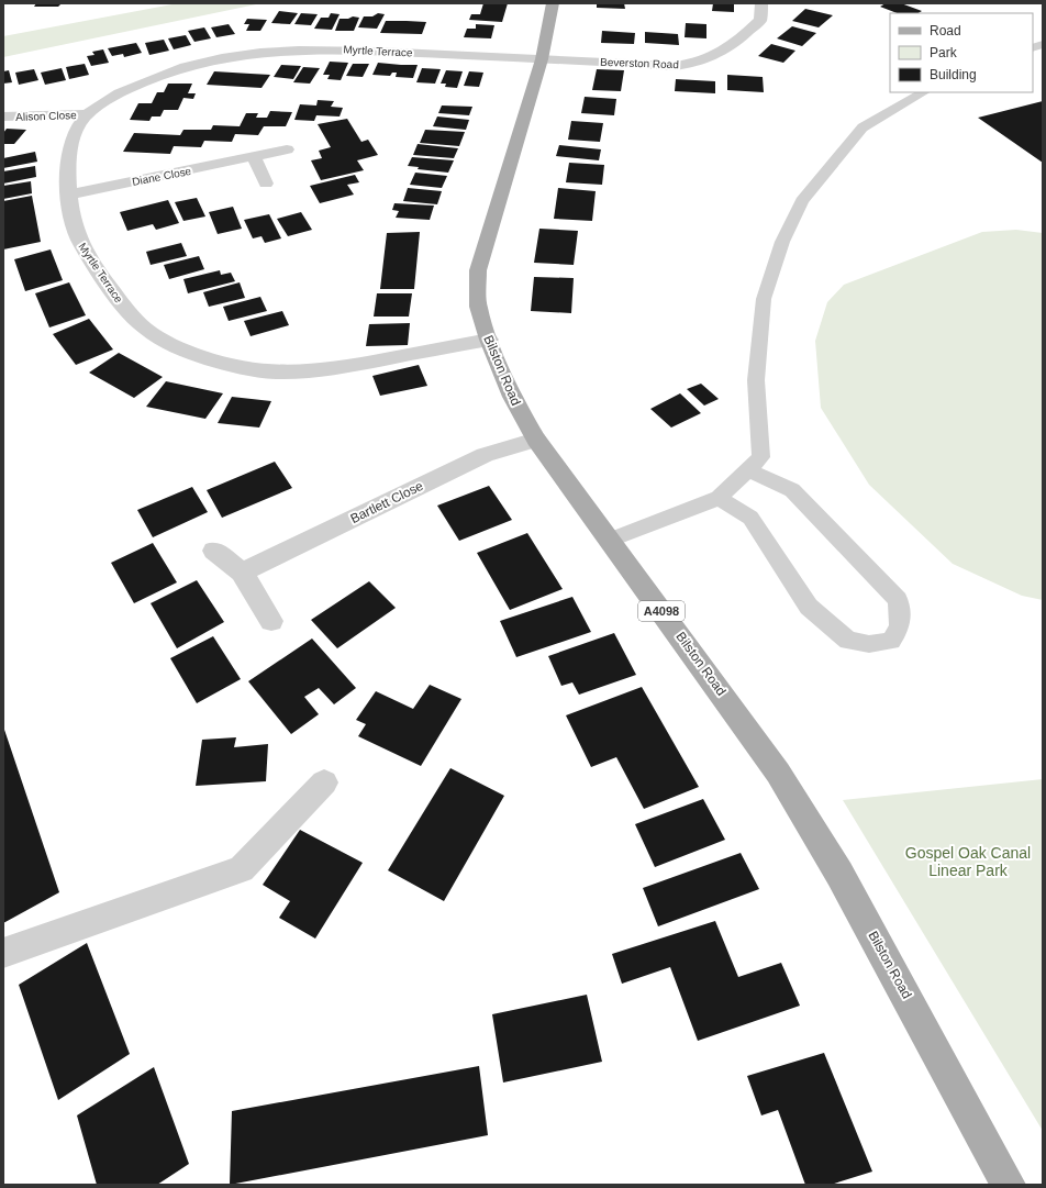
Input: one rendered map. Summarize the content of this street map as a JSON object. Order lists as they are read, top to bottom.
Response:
{
  "streets": {
    "main road": ["Bilston Road", "A4098"],
    "street": [
      "Myrtle Terrace",
      "Beverston Road",
      "Alison Close",
      "Diane Close",
      "Bartlett Close"
    ]
  },
  "crossings": [
    ["Myrtle Terrace", "Beverston Road"],
    ["Myrtle Terrace", "Alison Close"],
    ["Myrtle Terrace", "Diane Close"],
    ["Myrtle Terrace", "Bilston Road"],
    ["Beverston Road", "Bilston Road"],
    ["Bilston Road", "Bartlett Close"]
  ],
  "parks": ["Gospel Oak Canal Linear Park"],
  "legend": ["Road", "Park", "Building"]
}
